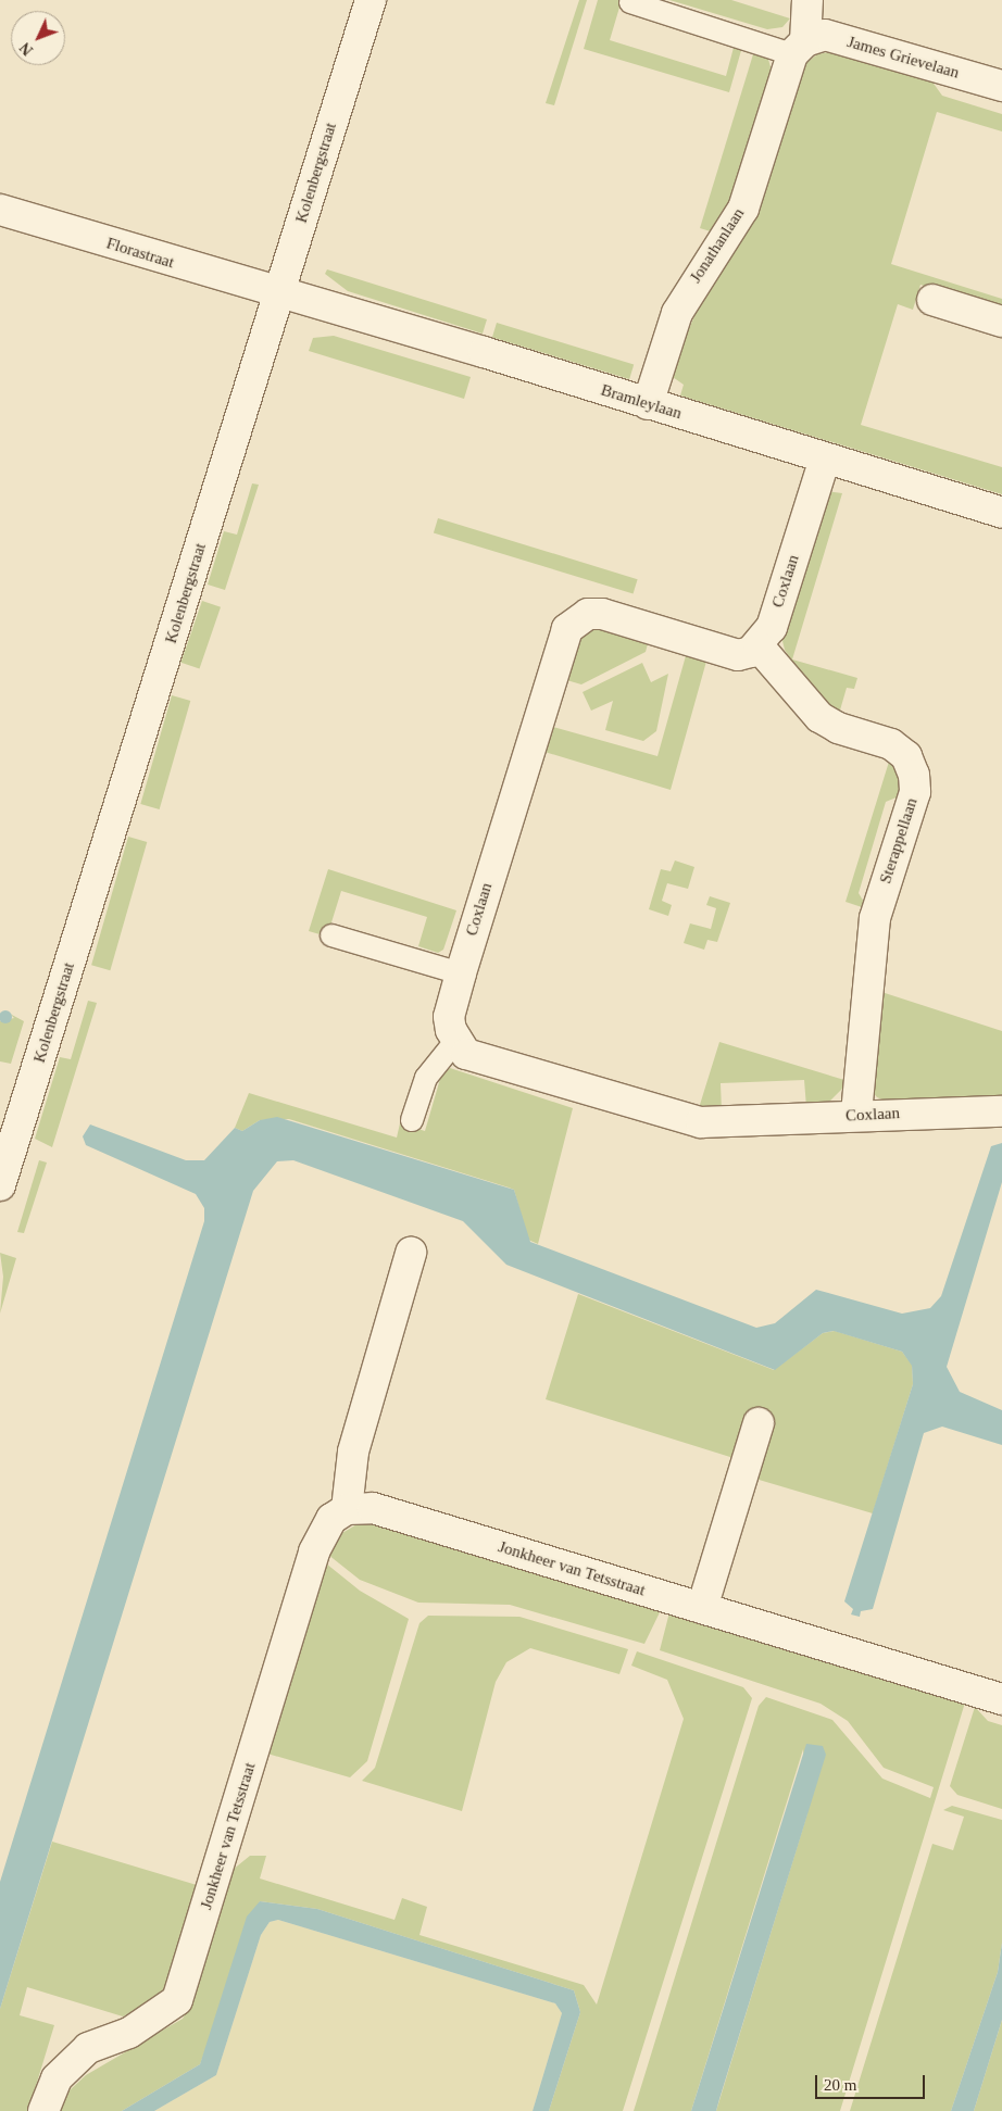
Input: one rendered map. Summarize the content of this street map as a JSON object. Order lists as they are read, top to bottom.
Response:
{
  "streets": {
    "street": [
      "James Grievelaan",
      "Kolenbergstraat",
      "Jonathanlaan",
      "Florastraat",
      "Bramleylaan",
      "Coxlaan",
      "Sterappellaan",
      "Jonkheer van Tetsstraat"
    ]
  },
  "crossings": [
    ["James Grievelaan", "Jonathanlaan"],
    ["Kolenbergstraat", "Florastraat"],
    ["Kolenbergstraat", "Bramleylaan"],
    ["Jonathanlaan", "Bramleylaan"],
    ["Florastraat", "Bramleylaan"],
    ["Bramleylaan", "Coxlaan"],
    ["Coxlaan", "Sterappellaan"]
  ],
  "scale_bar": "20 m",
  "north": "bottom left"
}
